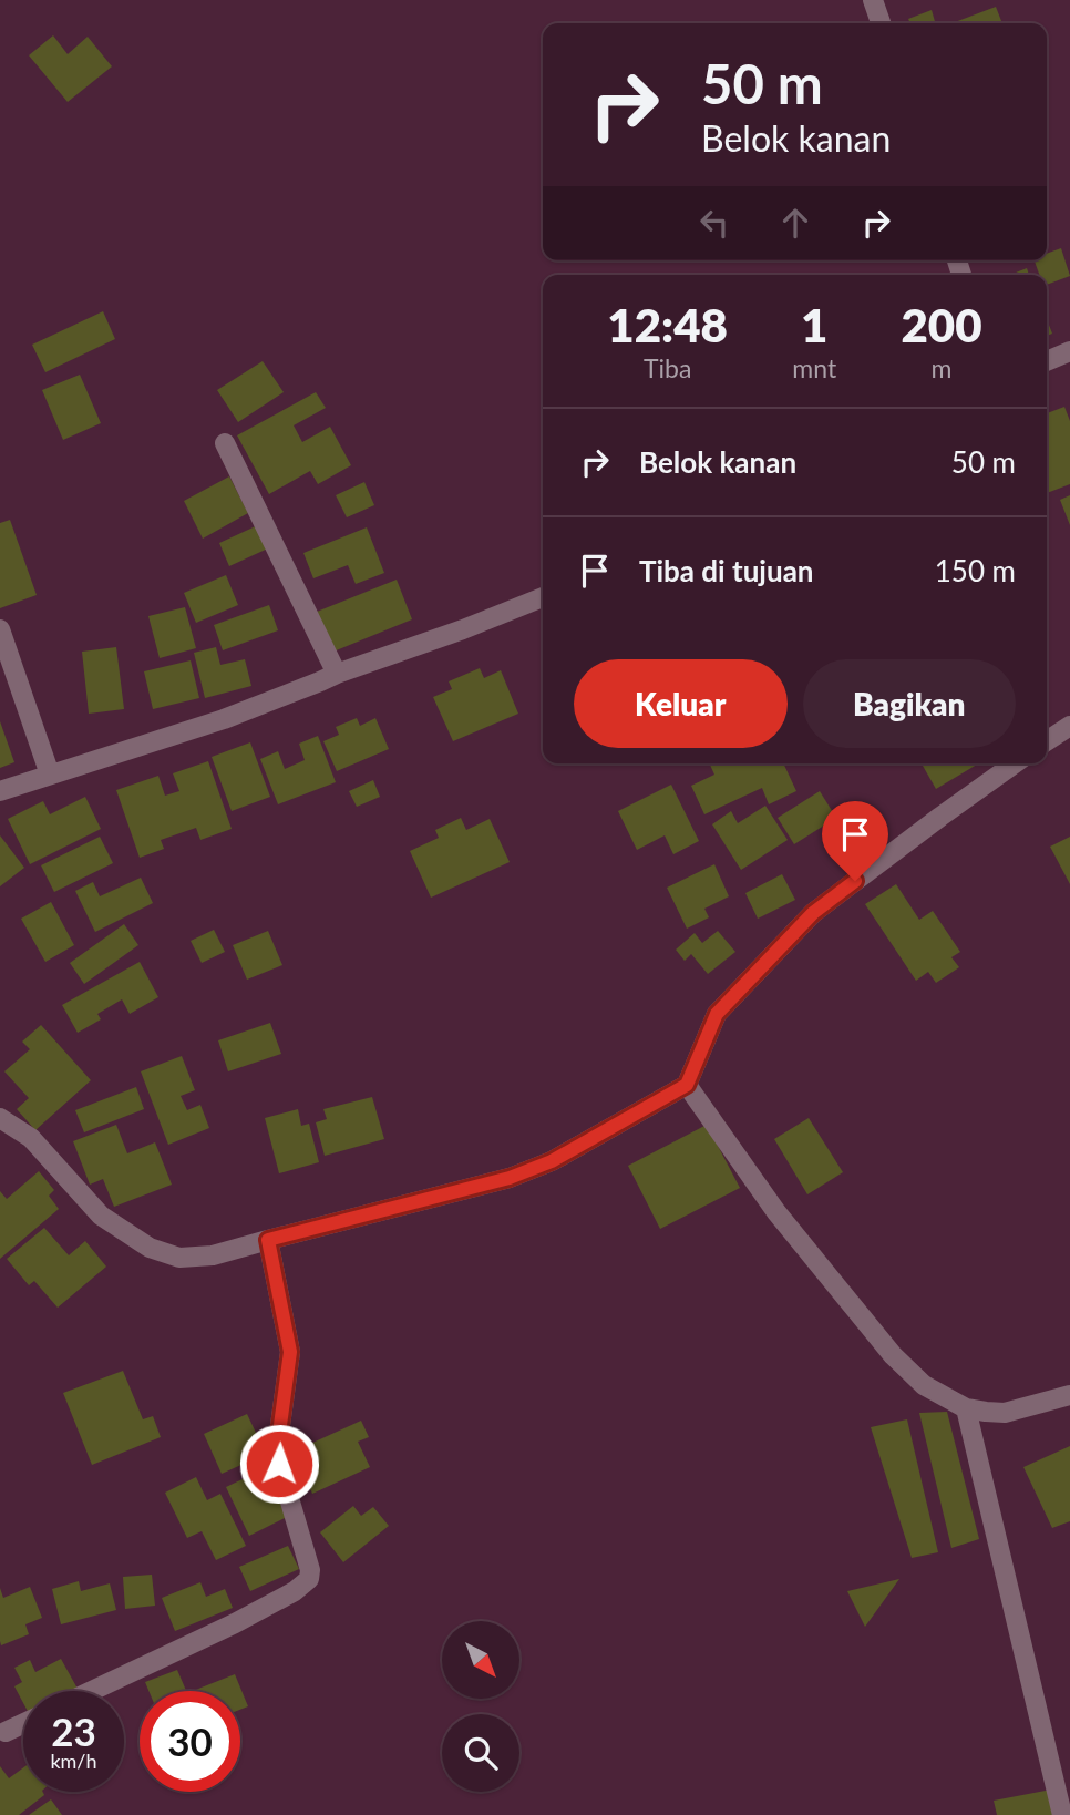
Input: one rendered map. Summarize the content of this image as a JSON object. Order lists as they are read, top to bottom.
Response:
{
  "north": "bottom right",
  "page": {
    "turn": ["50 m", "Belok kanan"],
    "eta": [
      "12:48",
      "Tiba",
      "1",
      "mnt",
      "200",
      "m"
    ],
    "list": [
      {
        "name": "Belok kanan",
        "value": "50 m"
      },
      {
        "name": "Tiba di tujuan",
        "value": "150 m"
      }
    ],
    "buttons": ["Keluar", "Bagikan"],
    "speed": "23 km/h",
    "limit": "30"
  }
}
